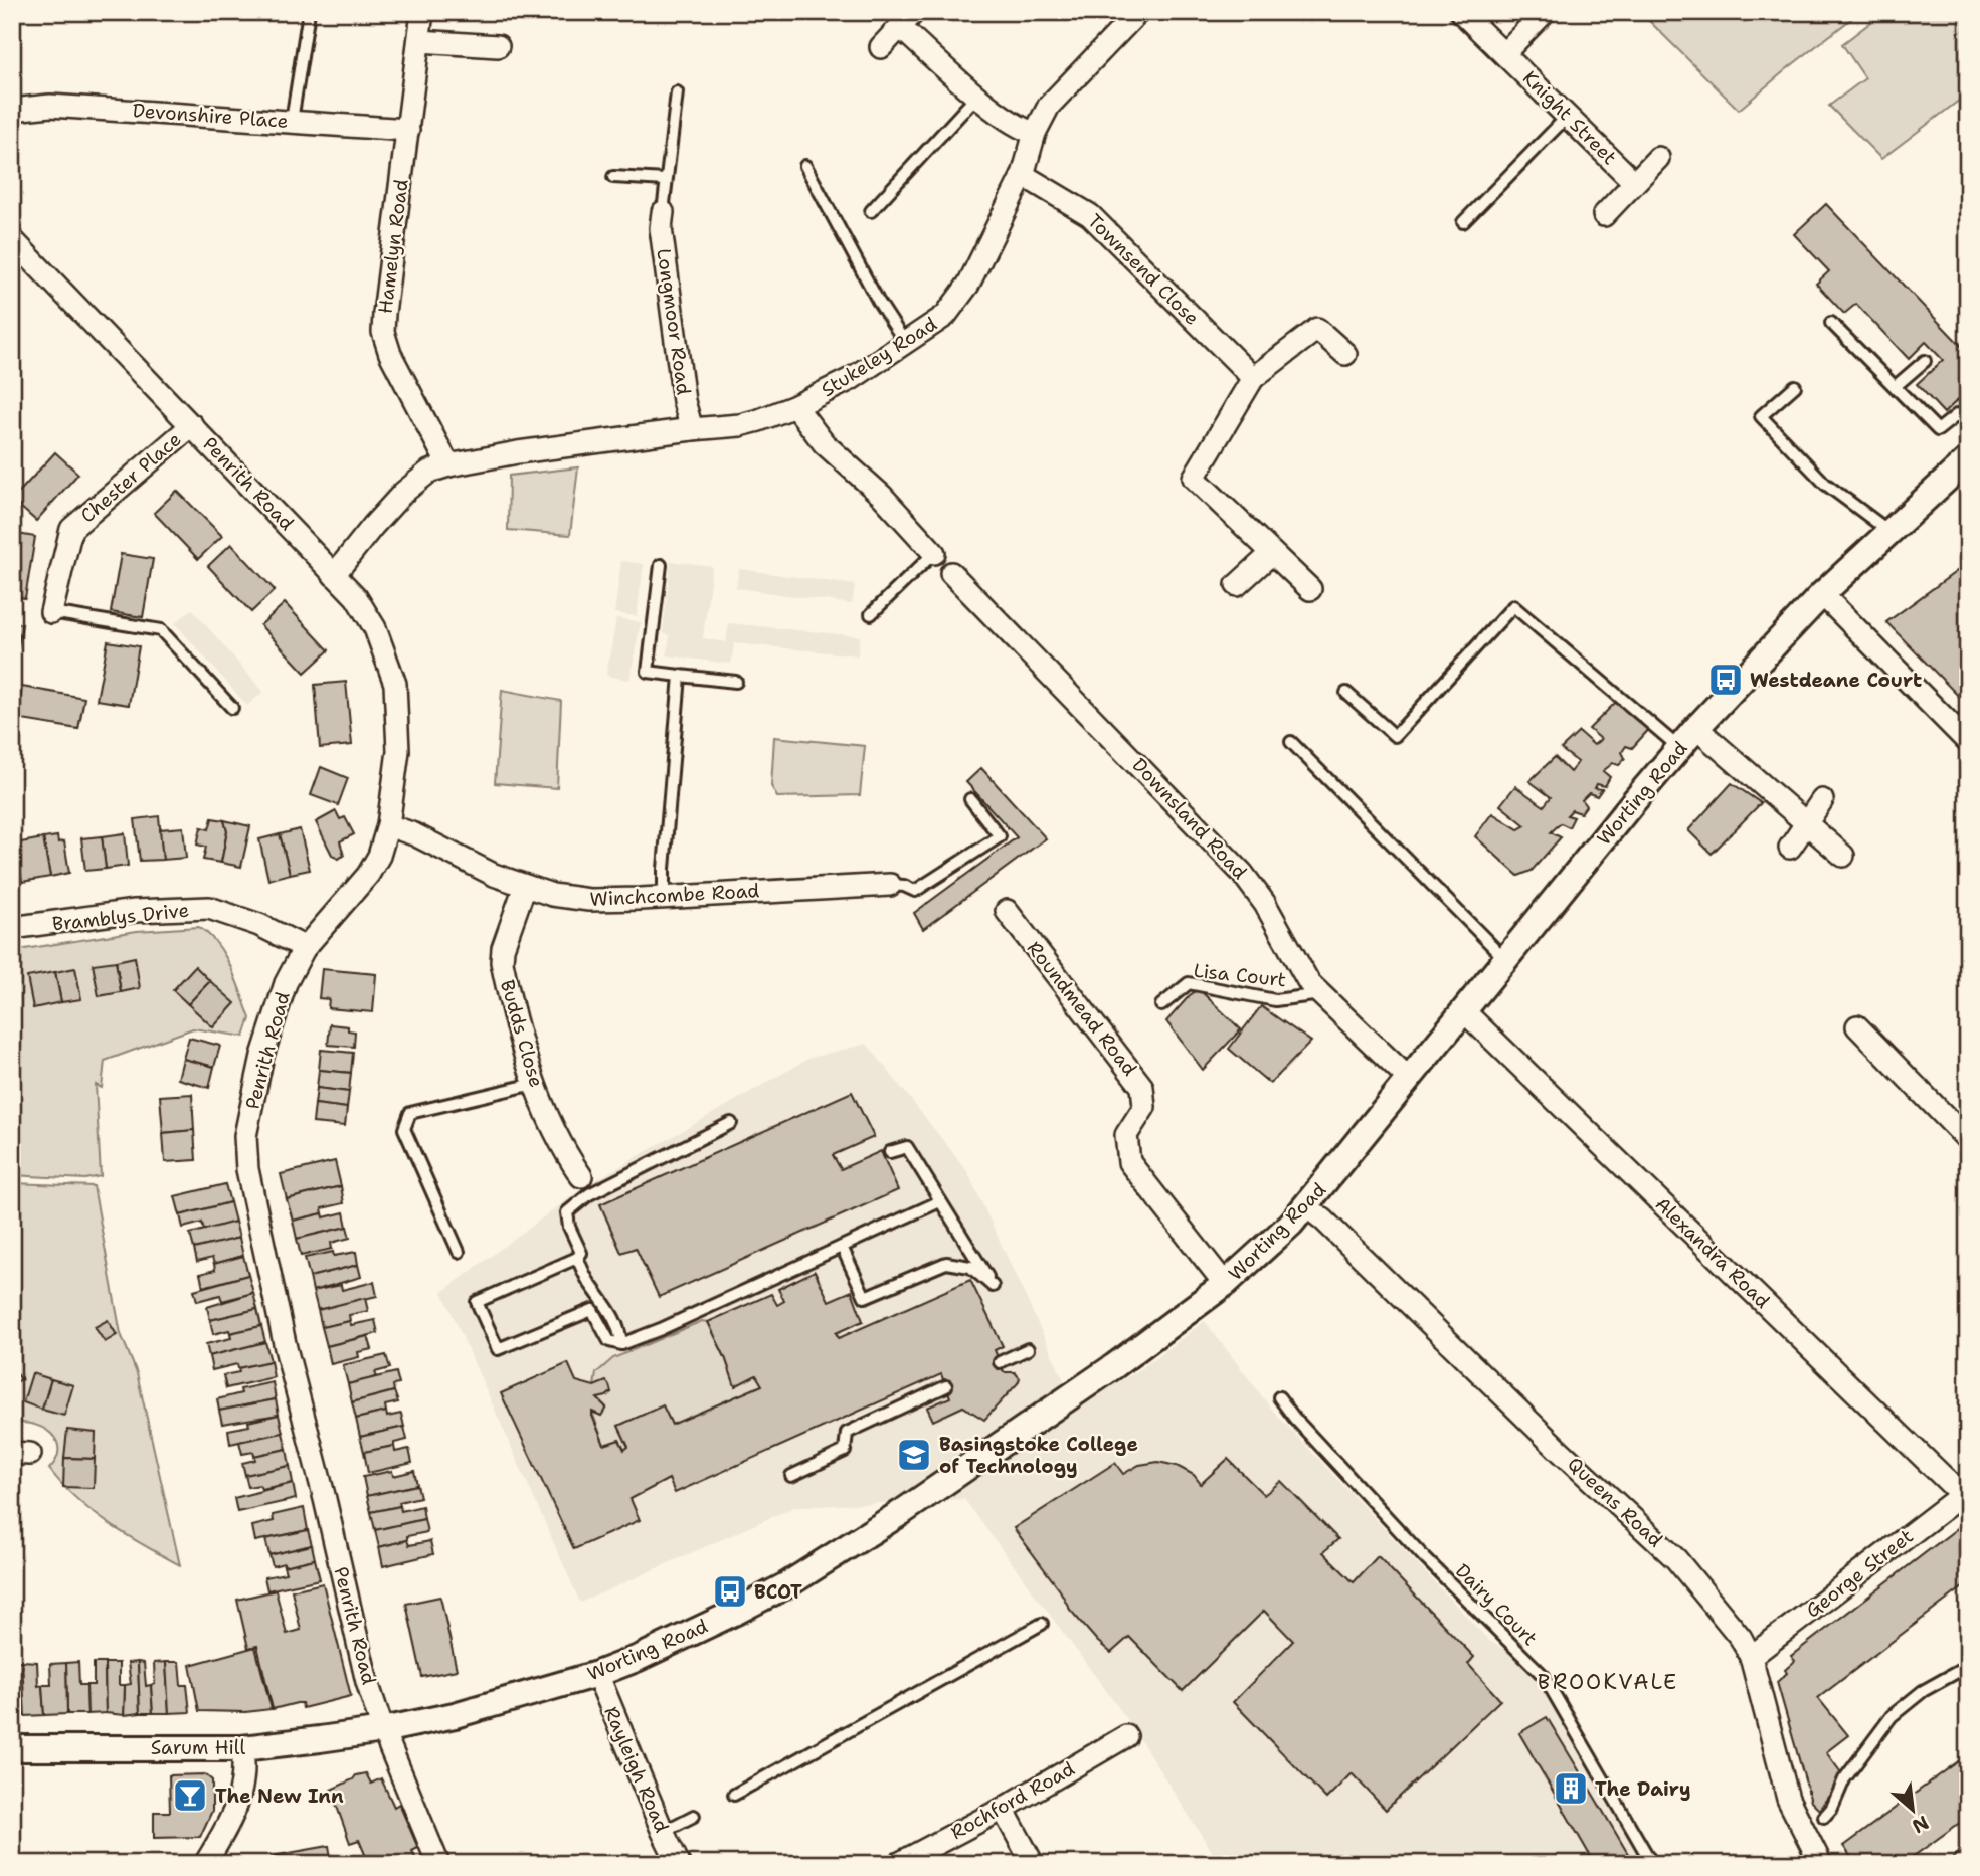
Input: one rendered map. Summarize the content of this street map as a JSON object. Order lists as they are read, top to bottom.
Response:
{
  "streets": {
    "street": [
      "Devonshire Place",
      "Knight Street",
      "Hamelyn Road",
      "Townsend Close",
      "Longmoor Road",
      "Stukeley Road",
      "Chester Place",
      "Penrith Road",
      "Worting Road",
      "Downsland Road",
      "Winchcombe Road",
      "Bramblys Drive",
      "Roundmead Road",
      "Budds Close",
      "Alexandra Road",
      "Queens Road",
      "George Street",
      "Sarum Hill",
      "Rayleigh Road",
      "Rochford Road"
    ],
    "lane": ["Lisa Court", "Dairy Court"]
  },
  "crossings": [
    ["Devonshire Place", "Hamelyn Road"],
    ["Hamelyn Road", "Stukeley Road"],
    ["Townsend Close", "Stukeley Road"],
    ["Longmoor Road", "Stukeley Road"],
    ["Stukeley Road", "Penrith Road"],
    ["Chester Place", "Penrith Road"],
    ["Penrith Road", "Worting Road"],
    ["Penrith Road", "Winchcombe Road"],
    ["Penrith Road", "Bramblys Drive"],
    ["Penrith Road", "Sarum Hill"],
    ["Worting Road", "Downsland Road"],
    ["Worting Road", "Roundmead Road"],
    ["Worting Road", "Alexandra Road"],
    ["Worting Road", "Queens Road"],
    ["Worting Road", "Sarum Hill"],
    ["Worting Road", "Rayleigh Road"],
    ["Downsland Road", "Lisa Court"],
    ["Winchcombe Road", "Budds Close"],
    ["Alexandra Road", "George Street"],
    ["Queens Road", "George Street"]
  ],
  "districts": ["BROOKVALE"],
  "places": {
    "bus stop": ["Westdeane Court", "BCOT"],
    "school or university": ["Basingstoke College of Technology"],
    "building": ["The Dairy"],
    "bar": ["The New Inn"]
  },
  "north": "bottom right"
}
